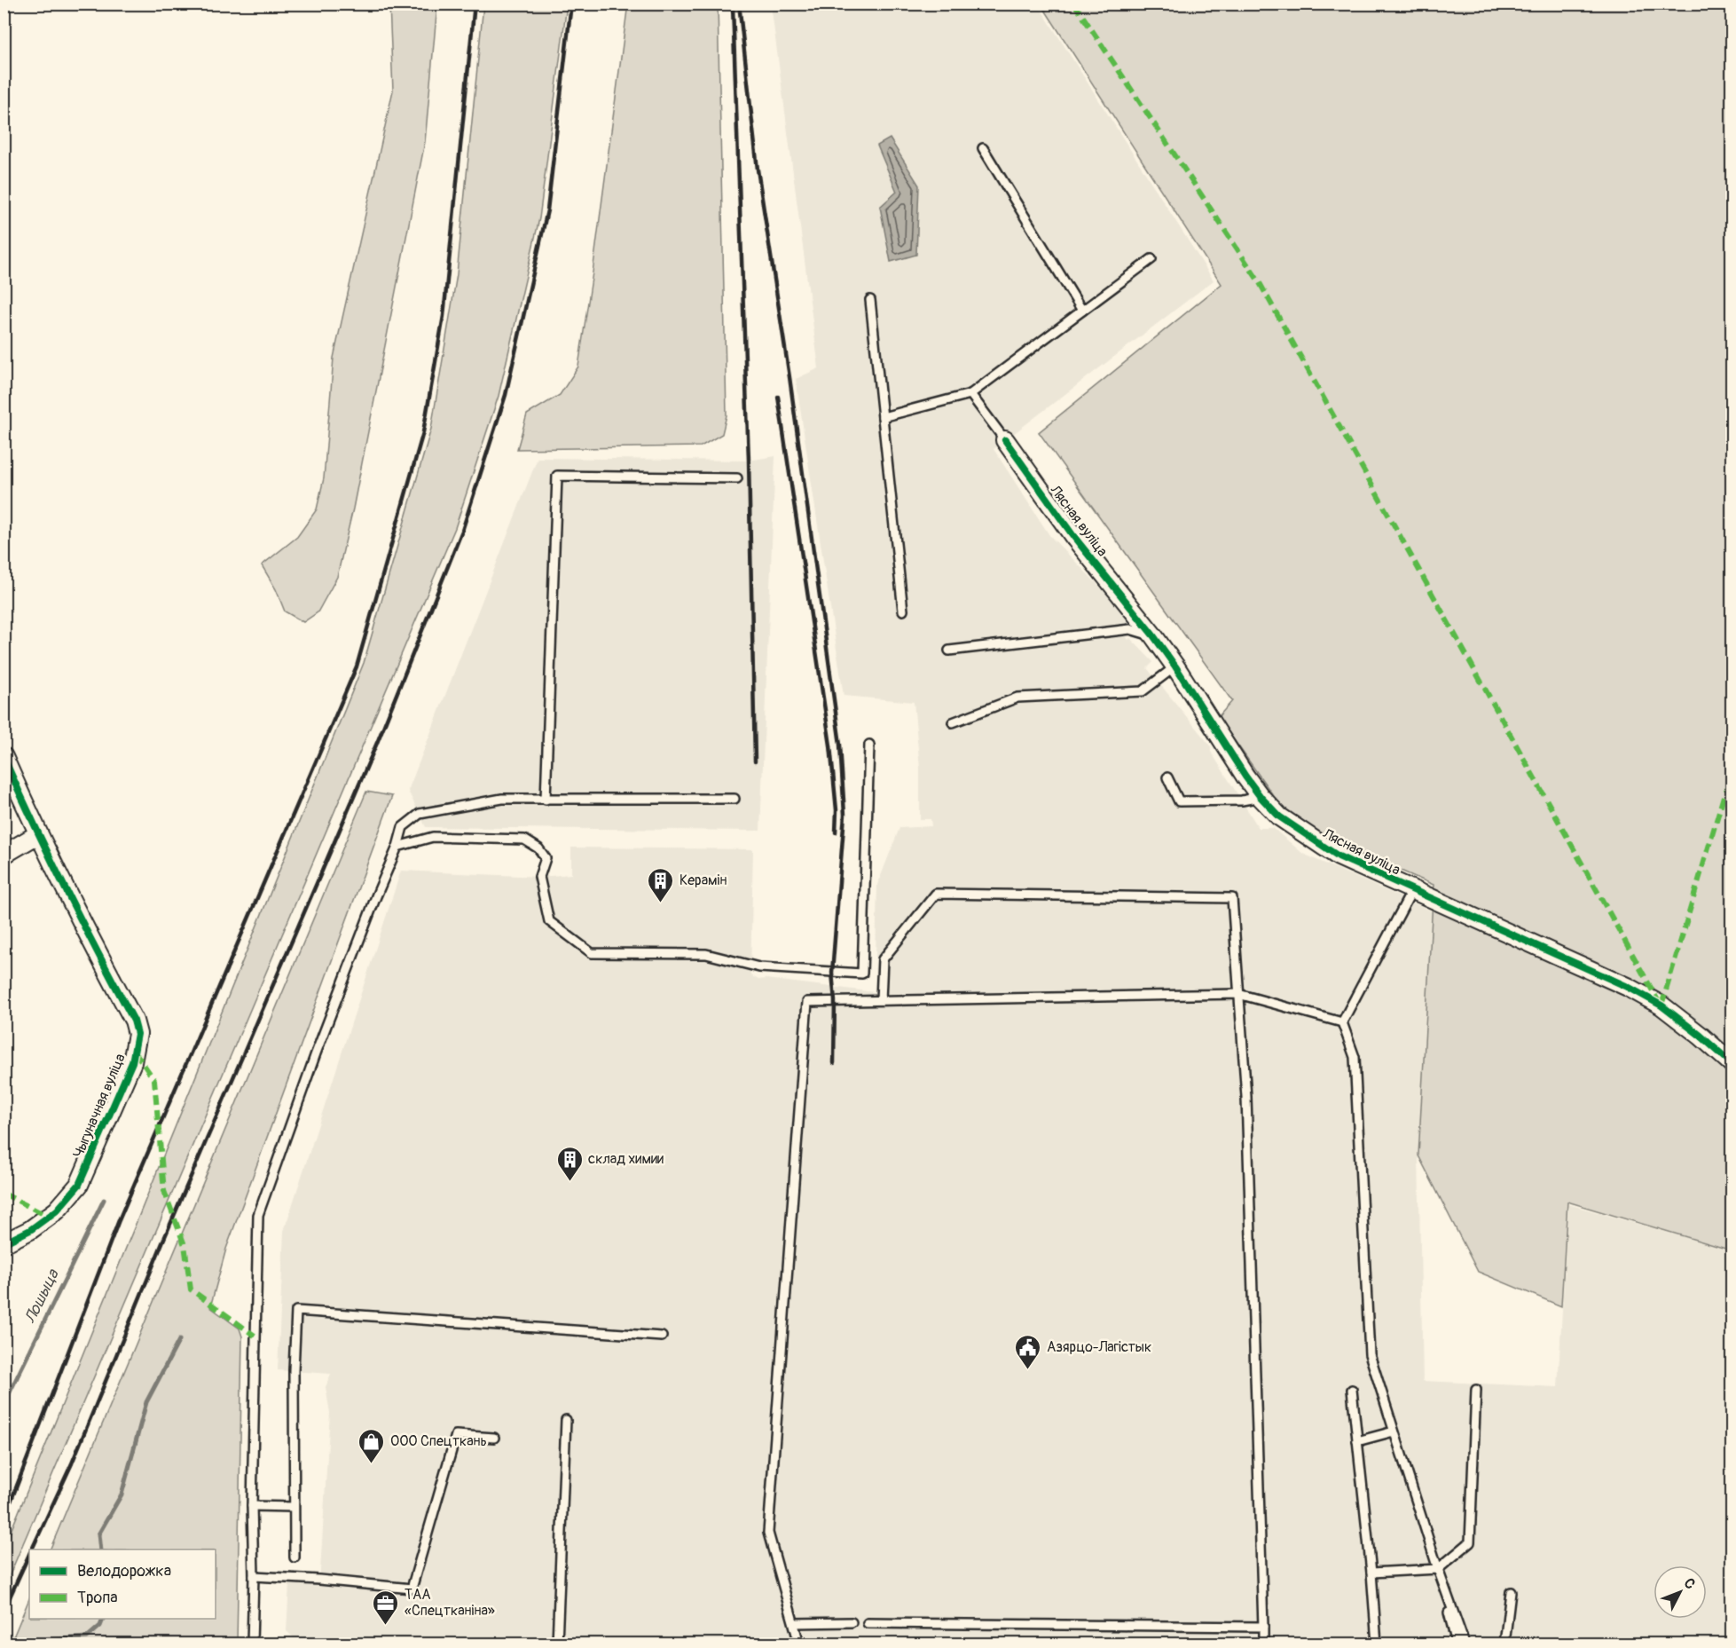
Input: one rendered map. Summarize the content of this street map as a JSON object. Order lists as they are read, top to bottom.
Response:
{
  "streets": {
    "street": ["Лясная вуліца", "Чыгуначная вуліца"]
  },
  "water": ["Лошыца"],
  "places": {
    "building": ["Керамін", "склад химии"],
    "public building": ["Азярцо-Лагістык"],
    "shop": ["ООО Спецткань"],
    "office": ["ТАА «Спецтканіна»"]
  },
  "legend": ["Велодорожка", "Тропа"],
  "north": "top right"
}
